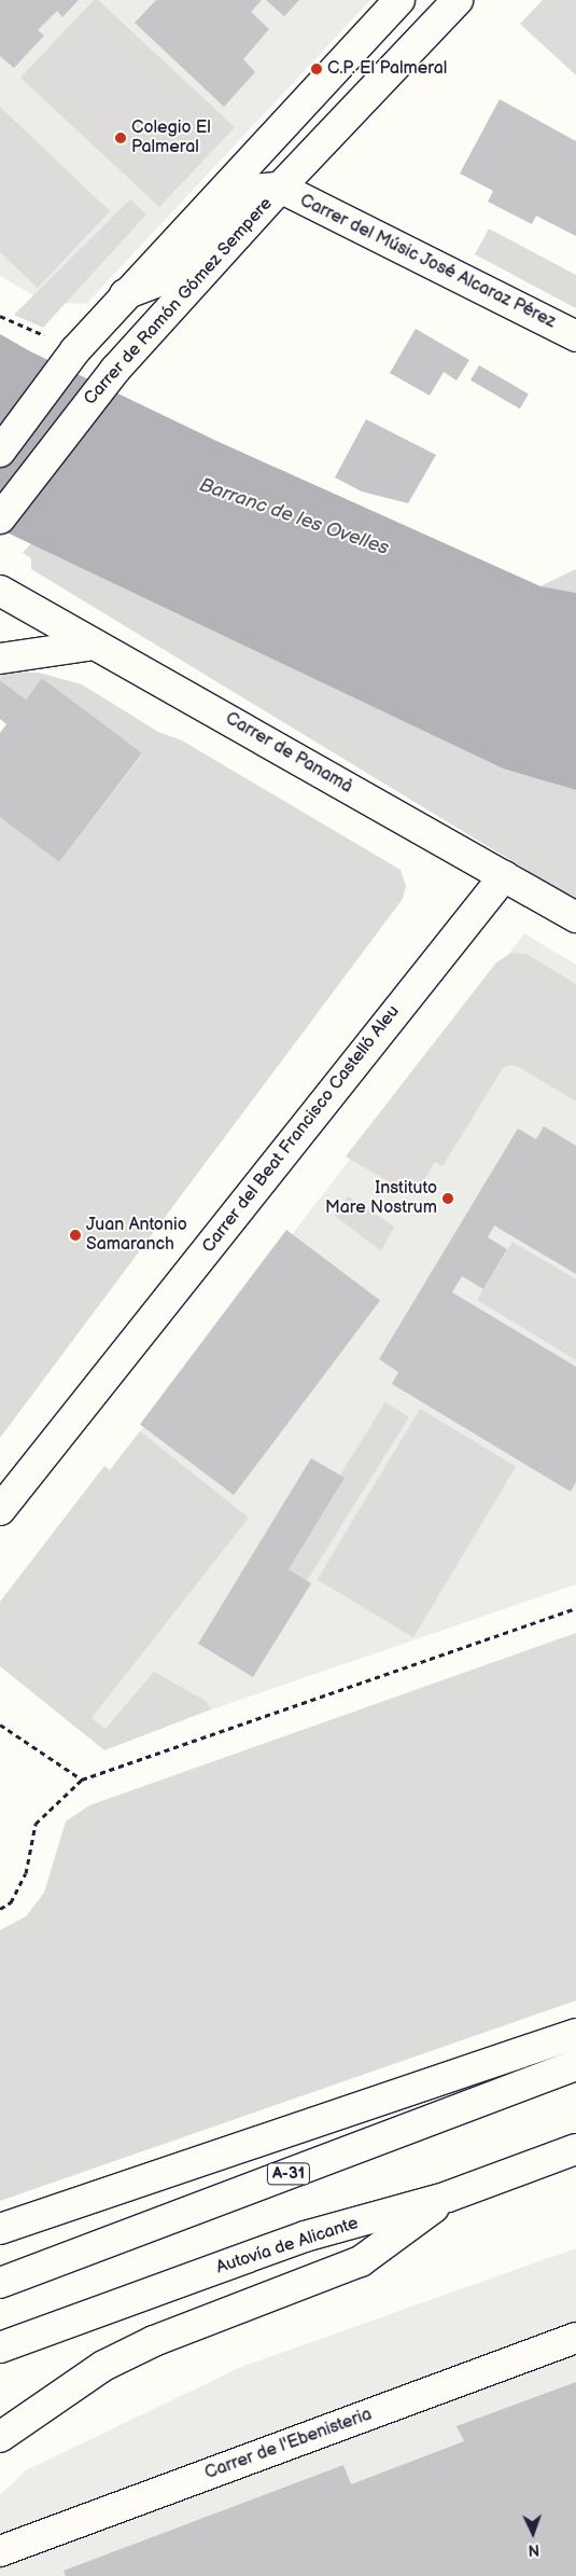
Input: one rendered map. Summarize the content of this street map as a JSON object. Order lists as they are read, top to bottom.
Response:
{
  "streets": {
    "main road": [
      "Carrer del Músic José Alcaraz Pérez",
      "Carrer de Ramón Gómez Sempere",
      "Carrer de Panamà",
      "Carrer del Beat Francisco Castelló Aleu",
      "A-31",
      "Autovía de Alicante",
      "Carrer de l'Ebenisteria"
    ]
  },
  "crossings": [
    ["Carrer del Músic José Alcaraz Pérez", "Carrer de Ramón Gómez Sempere"],
    ["Carrer de Panamà", "Carrer del Beat Francisco Castelló Aleu"]
  ],
  "water": ["Barranc de les Ovelles"],
  "places": [
    "C.P. El Palmeral",
    "Colegio El Palmeral",
    "Instituto Mare Nostrum",
    "Juan Antonio Samaranch"
  ],
  "north": "bottom"
}
